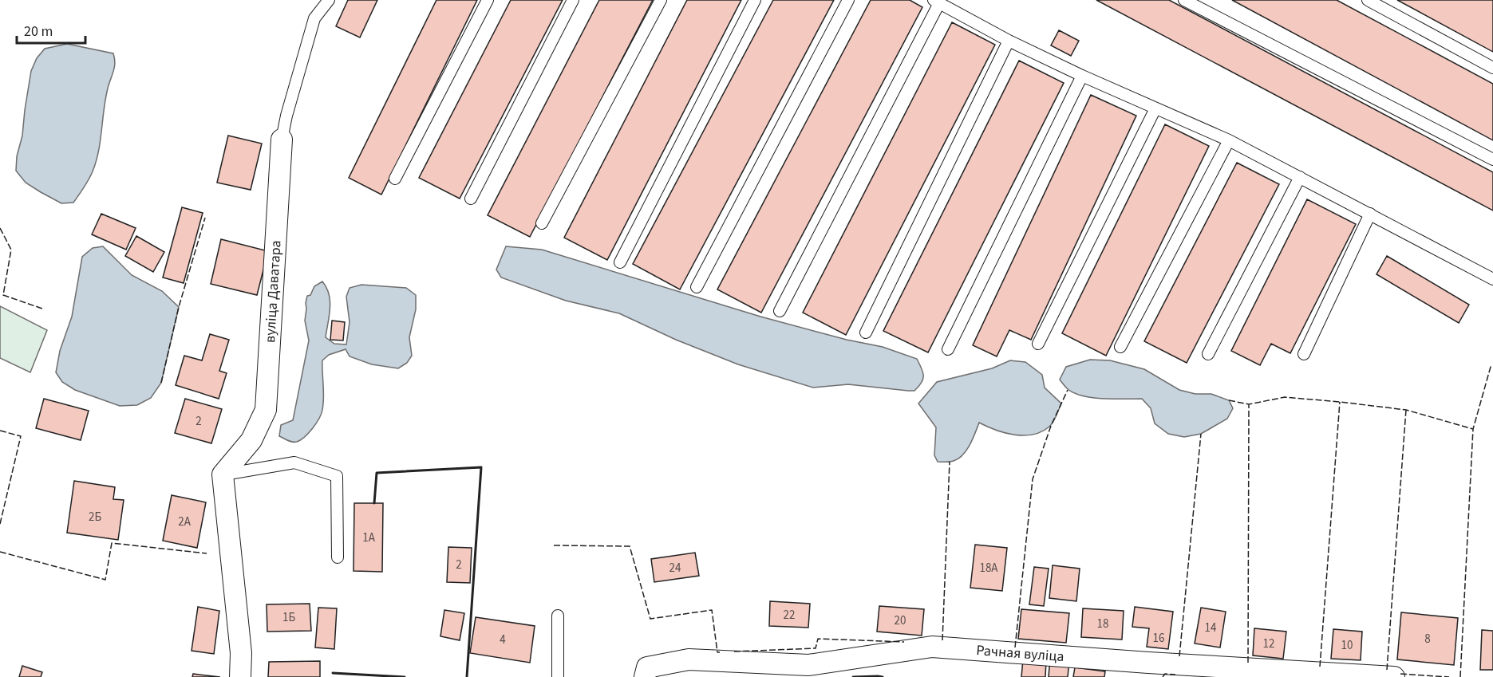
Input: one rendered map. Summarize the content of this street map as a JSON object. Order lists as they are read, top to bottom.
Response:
{
  "streets": {
    "street": ["вуліца Даватара", "Рачная вуліца"]
  },
  "house_numbers": [
    "2",
    "2Б",
    "2А",
    "1А",
    "2",
    "24",
    "18А",
    "22",
    "1Б",
    "20",
    "18",
    "14",
    "16",
    "8",
    "4",
    "12",
    "10"
  ],
  "scale_bar": "20 m"
}
